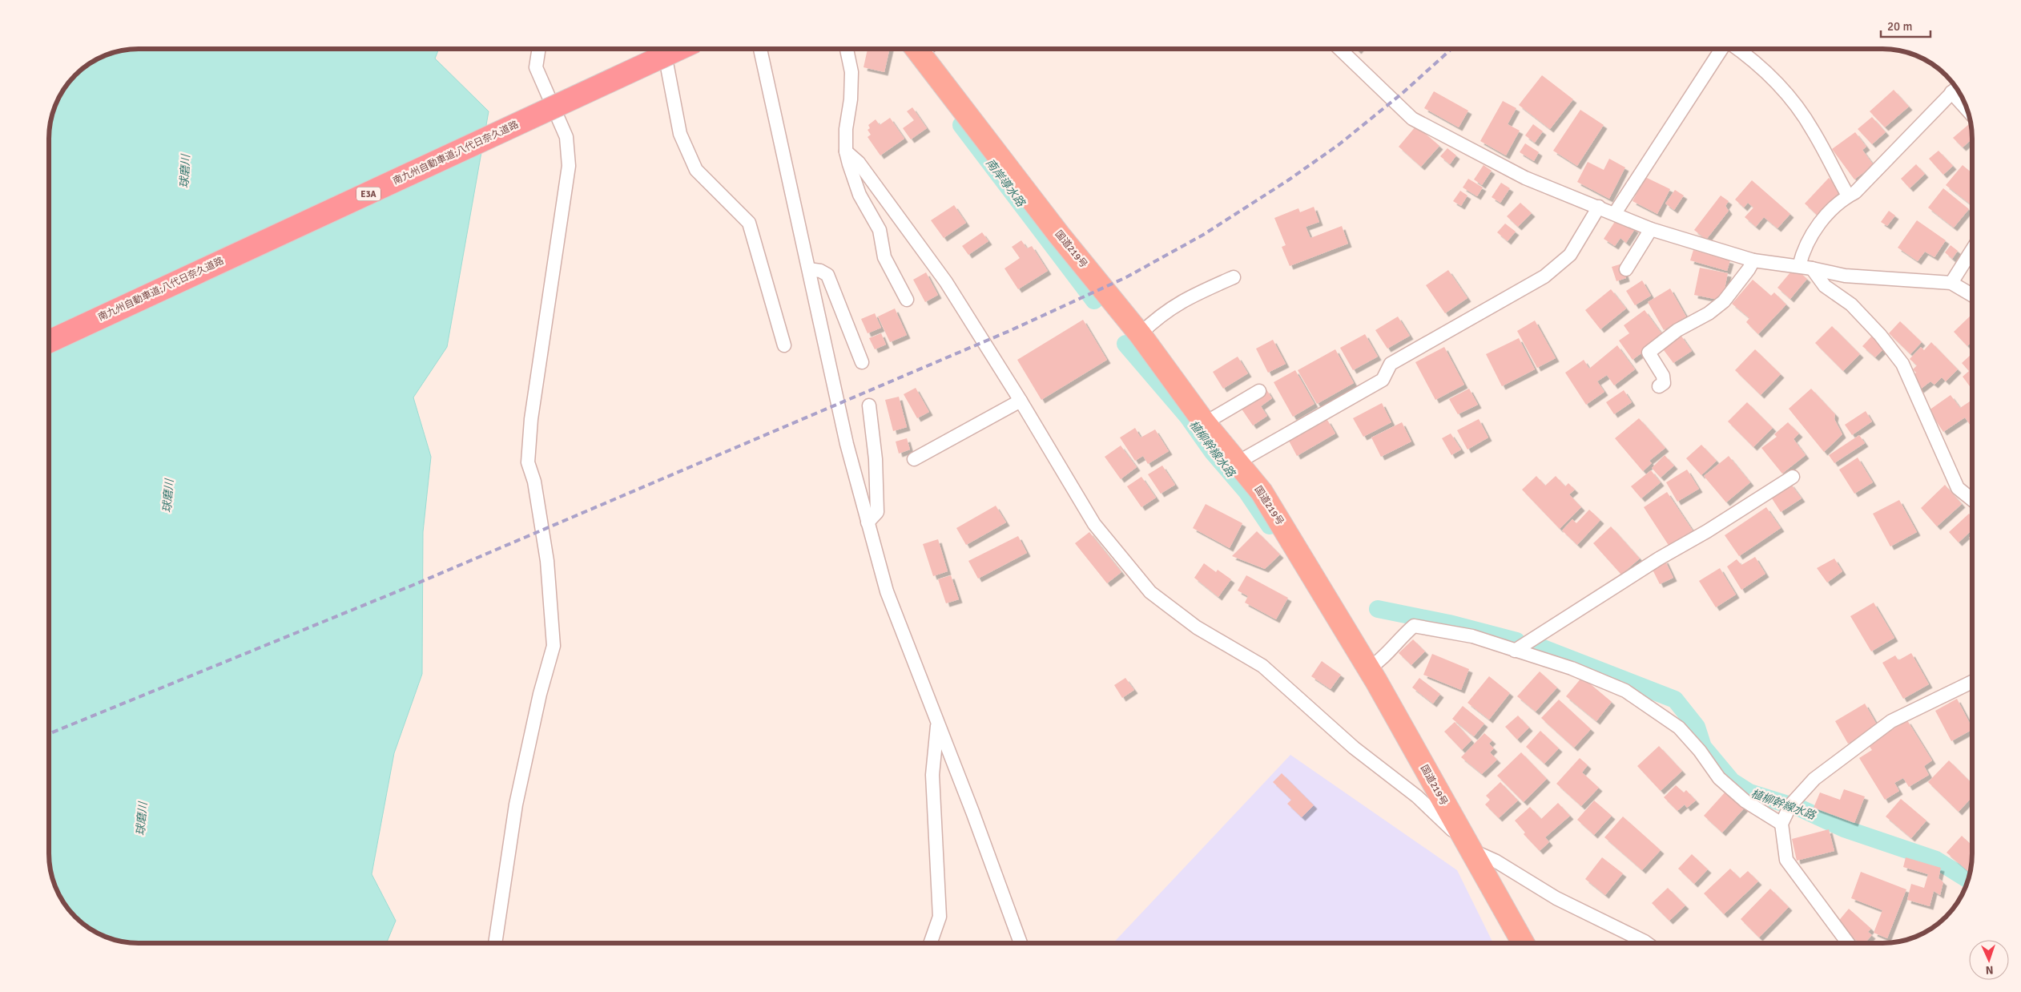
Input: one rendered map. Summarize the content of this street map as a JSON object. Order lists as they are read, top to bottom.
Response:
{
  "streets": {
    "highway": ["南九州自動車道;八代日奈久道路", "E3A", "国道219号"]
  },
  "water": ["球磨川", "南岸導水路", "植柳幹線水路"],
  "scale_bar": "20 m",
  "north": "bottom"
}
